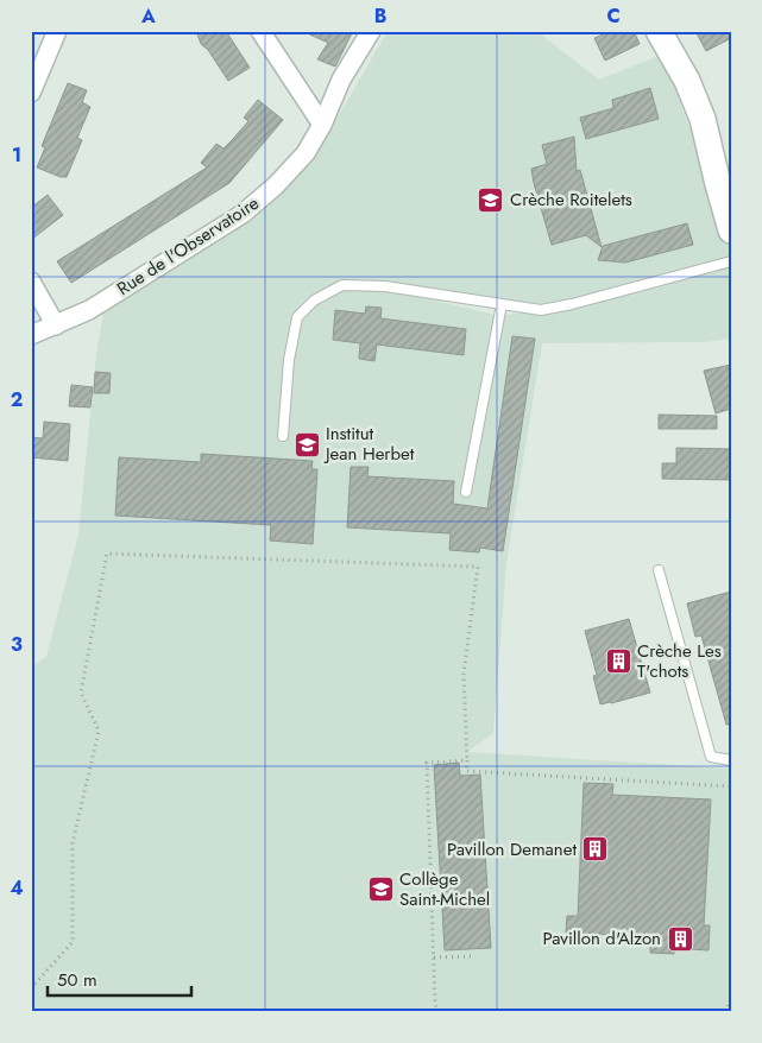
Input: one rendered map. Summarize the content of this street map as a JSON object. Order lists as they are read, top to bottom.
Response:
{
  "streets": {
    "street": ["Rue de l'Observatoire"]
  },
  "places": {
    "school or university": ["Crèche Roitelets", "Institut Jean Herbet", "Collège Saint-Michel"],
    "building": ["Crèche Les T'chots", "Pavillon Demanet", "Pavillon d'Alzon"]
  },
  "scale_bar": "50 m",
  "grid": {
    "columns": ["A", "B", "C"],
    "rows": [
      "1",
      "2",
      "3",
      "4"
    ]
  }
}
